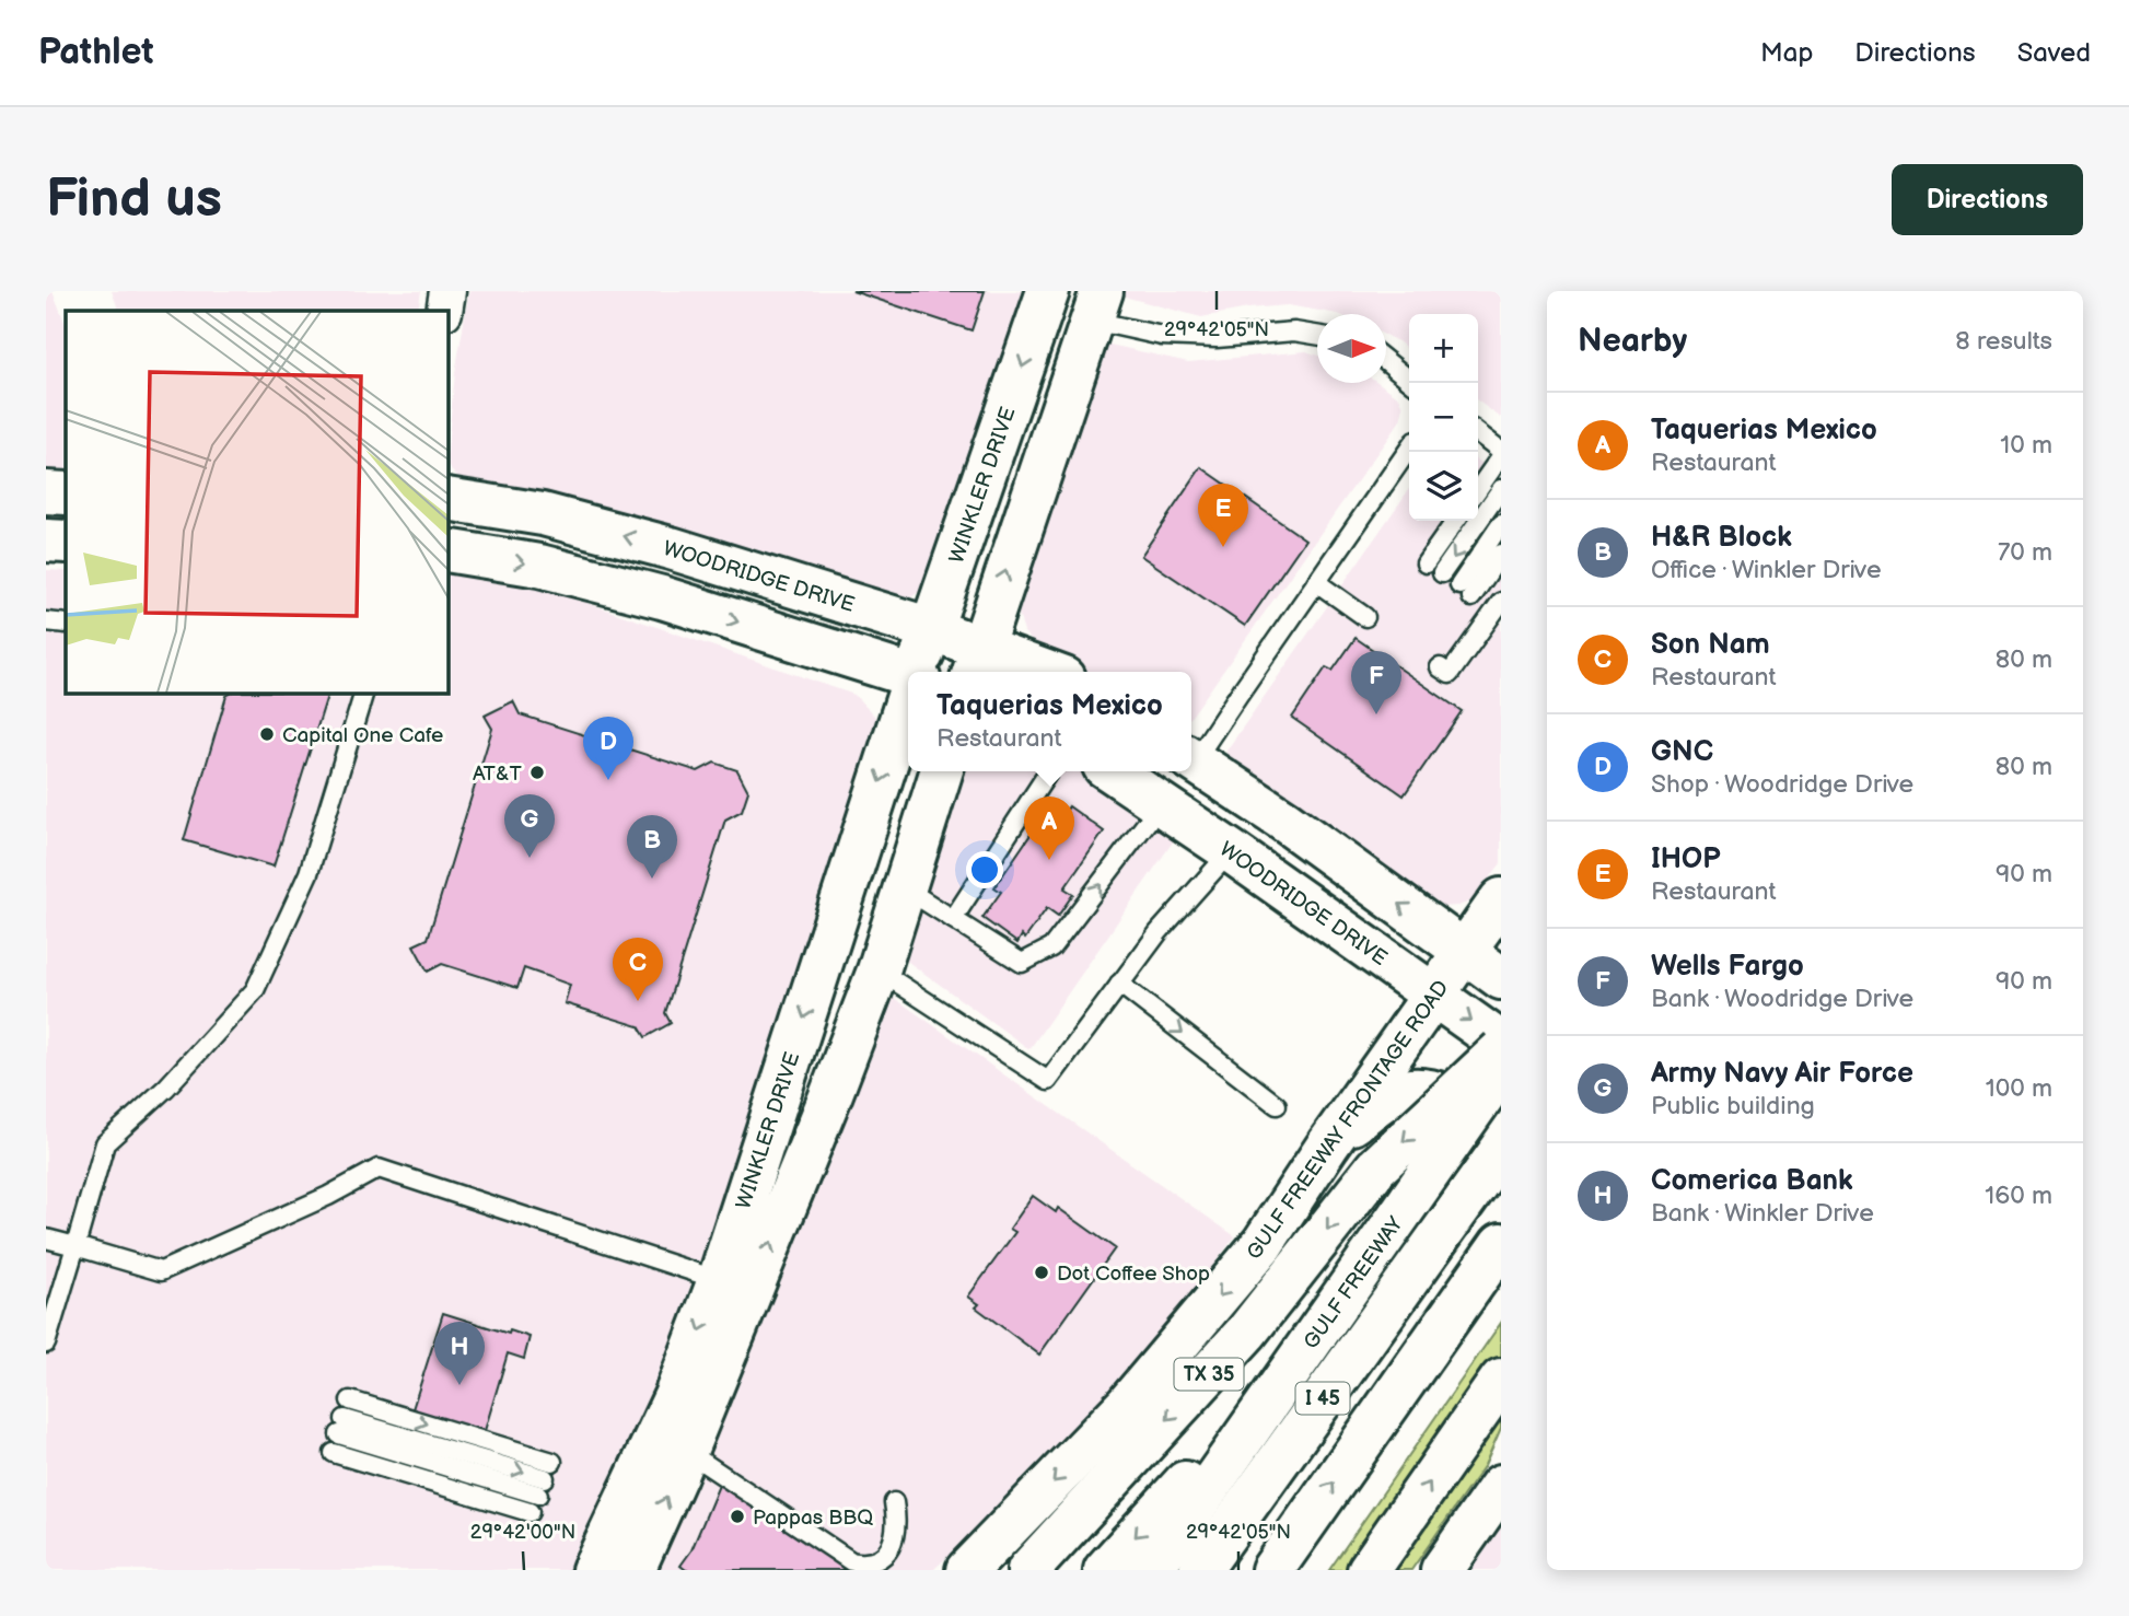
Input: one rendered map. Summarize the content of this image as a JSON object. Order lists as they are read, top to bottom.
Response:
{
  "streets": {
    "main road": [
      "WINKLER DRIVE",
      "WOODRIDGE DRIVE",
      "GULF FREEWAY FRONTAGE ROAD",
      "GULF FREEWAY",
      "TX 35",
      "I 45"
    ]
  },
  "crossings": [
    ["WINKLER DRIVE", "WOODRIDGE DRIVE"],
    ["WOODRIDGE DRIVE", "GULF FREEWAY FRONTAGE ROAD"],
    ["GULF FREEWAY", "TX 35"]
  ],
  "places": [
    "Capital One Cafe",
    "AT&T",
    "Dot Coffee Shop",
    "Pappas BBQ"
  ],
  "north": "right",
  "page": {
    "header": "Pathlet",
    "nav": ["Map", "Directions", "Saved"],
    "buttons": "Directions",
    "title": "Find us",
    "heading": ["Nearby", "8 results"],
    "map_buttons": ["+", "−"],
    "list": [
      {
        "mark": "A",
        "name": "Taquerias Mexico",
        "note": "Restaurant",
        "value": "10 m"
      },
      {
        "mark": "B",
        "name": "H&R Block",
        "note": "Office · Winkler Drive",
        "value": "70 m"
      },
      {
        "mark": "C",
        "name": "Son Nam",
        "note": "Restaurant",
        "value": "80 m"
      },
      {
        "mark": "D",
        "name": "GNC",
        "note": "Shop · Woodridge Drive",
        "value": "80 m"
      },
      {
        "mark": "E",
        "name": "IHOP",
        "note": "Restaurant",
        "value": "90 m"
      },
      {
        "mark": "F",
        "name": "Wells Fargo",
        "note": "Bank · Woodridge Drive",
        "value": "90 m"
      },
      {
        "mark": "G",
        "name": "Army Navy Air Force",
        "note": "Public building",
        "value": "100 m"
      },
      {
        "mark": "H",
        "name": "Comerica Bank",
        "note": "Bank · Winkler Drive",
        "value": "160 m"
      }
    ],
    "pins": [
      "E",
      "F",
      "D",
      "G",
      "A",
      "B",
      "C",
      "H"
    ],
    "popup": ["Taquerias Mexico", "Restaurant"]
  },
  "coordinates": ["29°42'05\"N", "29°42'00\"N"]
}
